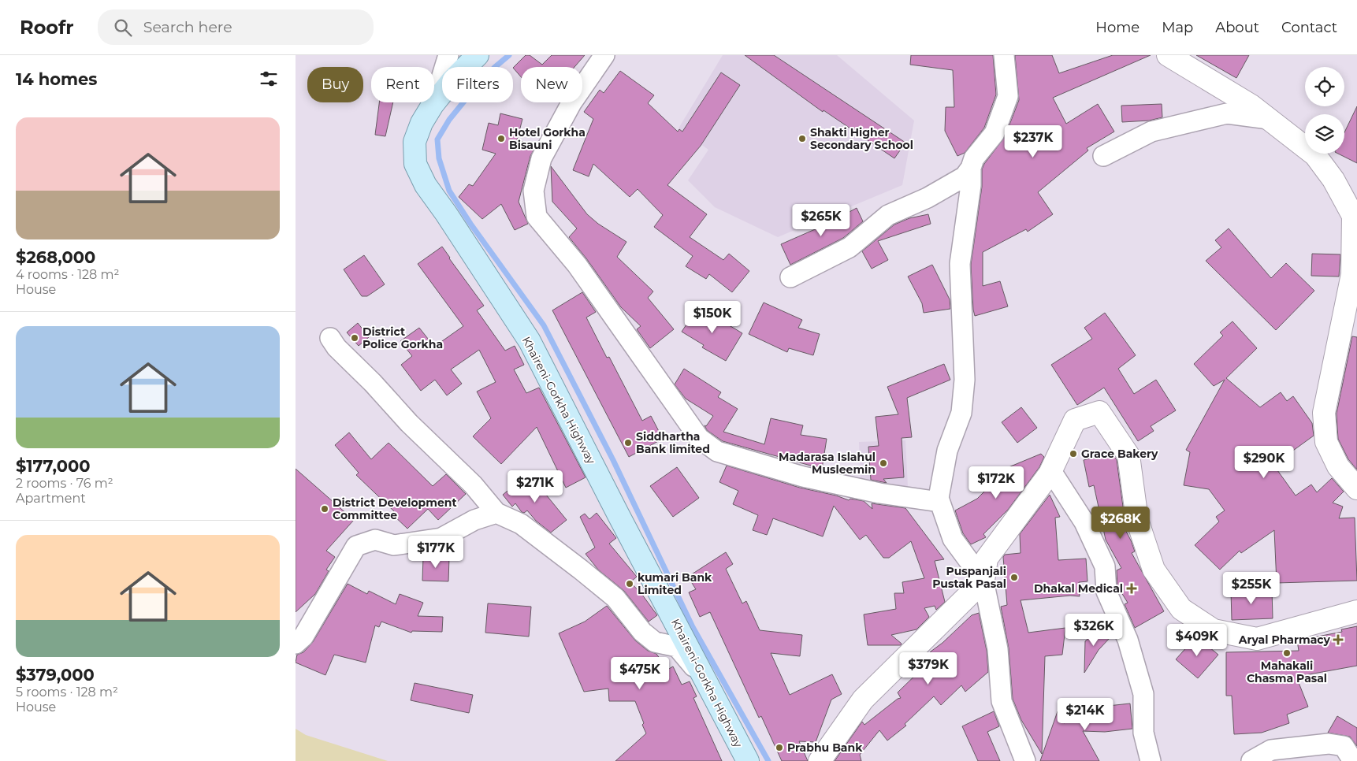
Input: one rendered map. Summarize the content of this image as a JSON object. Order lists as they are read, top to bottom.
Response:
{
  "streets": {
    "main road": ["Khaireni-Gorkha Highway"]
  },
  "places": {
    "other": [
      "Hotel Gorkha Bisauni",
      "Shakti Higher Secondary School",
      "District Police Gorkha",
      "Siddhartha Bank limited",
      "Grace Bakery",
      "Madarasa Islahul Musleemin",
      "District Development Committee",
      "Puspanjali Pustak Pasal",
      "kumari Bank Limited",
      "Mahakali Chasma Pasal",
      "Prabhu Bank"
    ],
    "health": ["Dhakal Medical", "Aryal Pharmacy"]
  },
  "page": {
    "header": "Roofr",
    "search": "Search here",
    "nav": [
      "Home",
      "Map",
      "About",
      "Contact"
    ],
    "heading": "14 homes",
    "chip": [
      "Buy",
      "Rent",
      "Filters",
      "New"
    ],
    "list": [
      {
        "name": "$268,000",
        "note": "4 rooms · 128 m² · House"
      },
      {
        "name": "$177,000",
        "note": "2 rooms · 76 m² · Apartment"
      },
      {
        "name": "$379,000",
        "note": "5 rooms · 128 m² · House"
      }
    ],
    "price": [
      "$237K",
      "$265K",
      "$150K",
      "$290K",
      "$172K",
      "$271K",
      "$268K",
      "$177K",
      "$255K",
      "$326K",
      "$409K",
      "$379K",
      "$475K",
      "$214K"
    ]
  }
}
